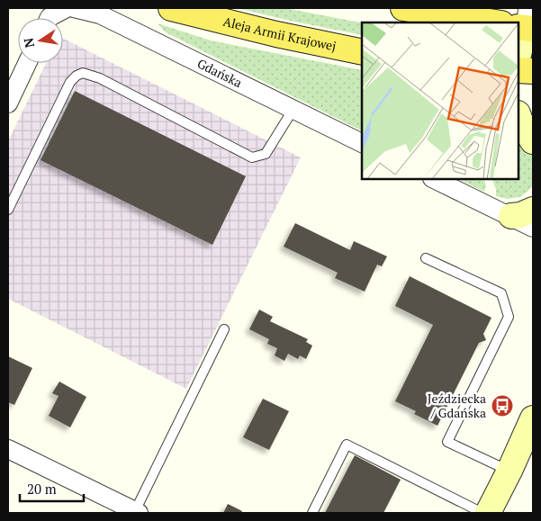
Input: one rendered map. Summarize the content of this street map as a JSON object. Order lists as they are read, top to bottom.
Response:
{
  "streets": {
    "main road": ["Aleja Armii Krajowej"],
    "street": ["Gdańska"]
  },
  "places": {
    "bus stop": ["Jeździecka / Gdańska"]
  },
  "scale_bar": "20 m",
  "north": "left"
}
